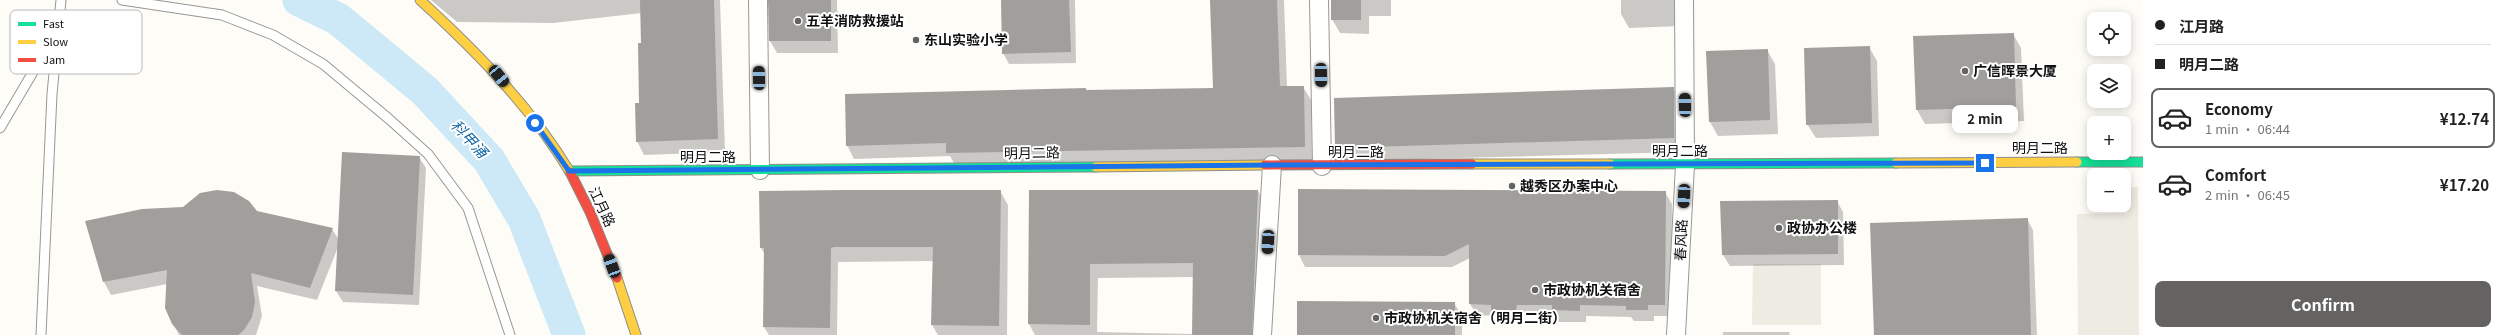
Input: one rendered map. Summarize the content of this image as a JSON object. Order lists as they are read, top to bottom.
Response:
{
  "streets": {
    "street": ["明月二路", "江月路", "春风路"]
  },
  "crossings": [
    ["明月二路", "江月路"],
    ["明月二路", "春风路"]
  ],
  "water": ["科甲涌"],
  "places": [
    "五羊消防救援站",
    "东山实验小学",
    "广信晖景大厦",
    "越秀区办案中心",
    "政协办公楼",
    "市政协机关宿舍",
    "市政协机关宿舍（明月二街）"
  ],
  "legend": ["Fast", "Slow", "Jam"],
  "page": {
    "banner": ["江月路", "明月二路"],
    "map_buttons": ["+", "−"],
    "list": [
      {
        "name": "Economy",
        "note": "1 min · 06:44",
        "value": "¥12.74"
      },
      {
        "name": "Comfort",
        "note": "2 min · 06:45",
        "value": "¥17.20"
      }
    ],
    "bubble": "2 min",
    "buttons": "Confirm"
  }
}
